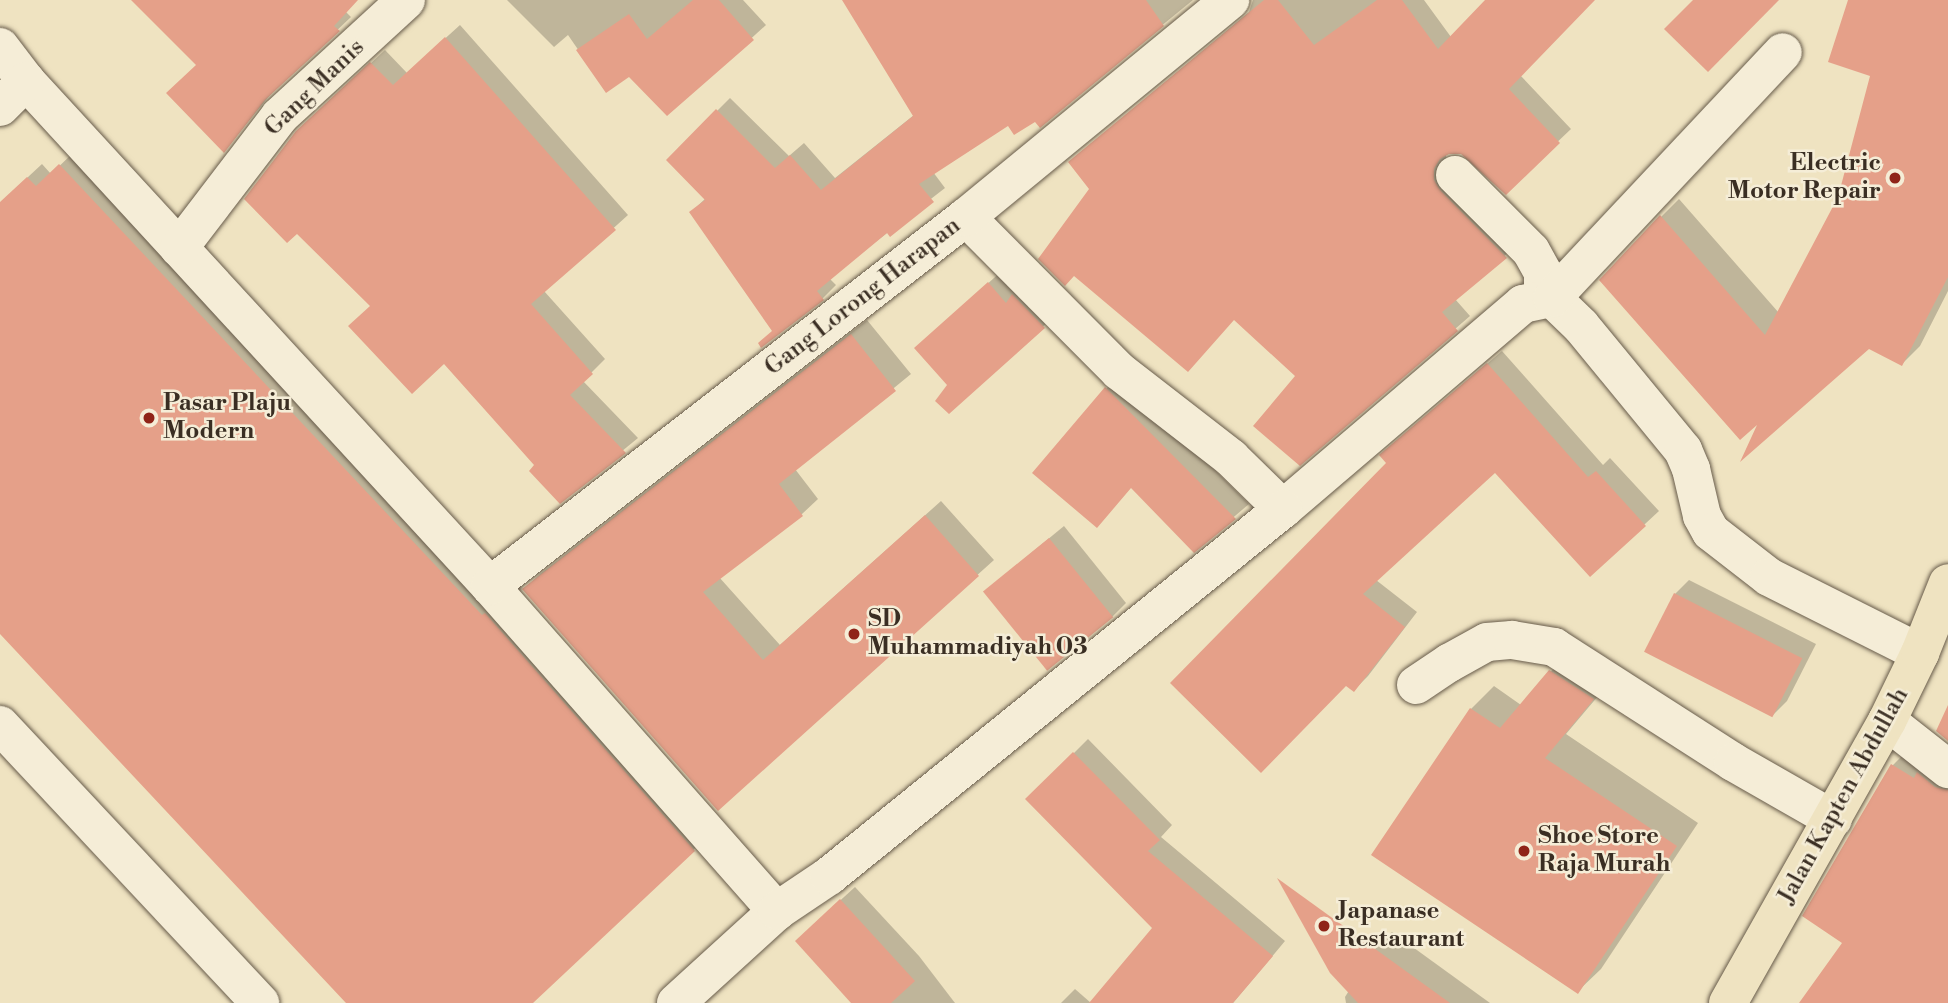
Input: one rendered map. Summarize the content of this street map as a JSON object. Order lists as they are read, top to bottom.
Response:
{
  "streets": {
    "main road": ["Jalan Kapten Abdullah"],
    "street": ["Gang Manis", "Gang Lorong Harapan"]
  },
  "places": [
    "Electric Motor Repair",
    "Pasar Plaju Modern",
    "SD Muhammadiyah 03",
    "Shoe Store Raja Murah",
    "Japanase Restaurant"
  ]
}
